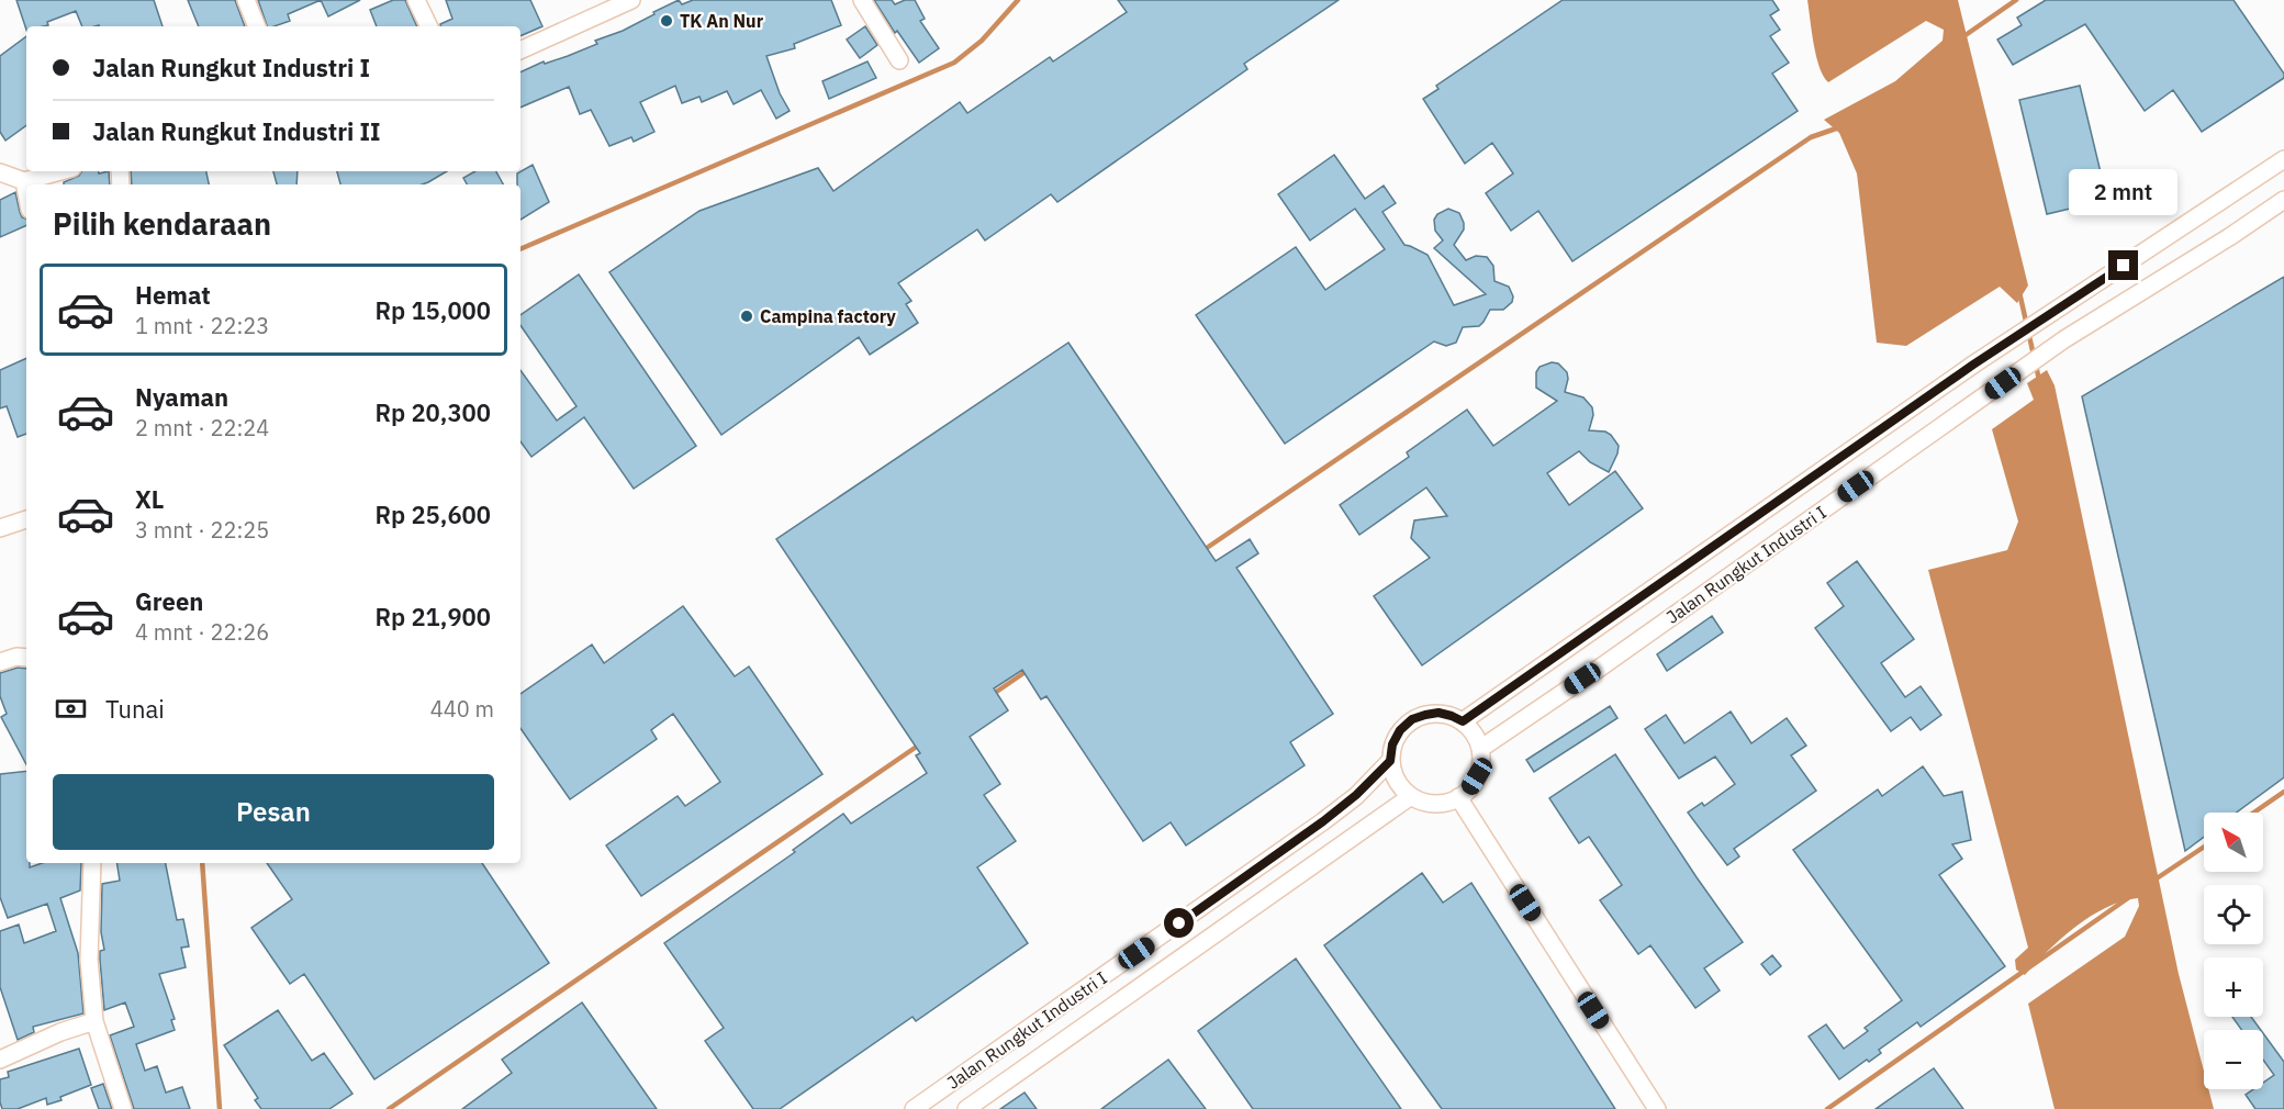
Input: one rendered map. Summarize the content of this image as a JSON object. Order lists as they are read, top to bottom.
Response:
{
  "streets": {
    "street": ["Jalan Rungkut Industri I"]
  },
  "places": ["TK An Nur", "Campina factory"],
  "north": "top left",
  "page": {
    "banner": ["Jalan Rungkut Industri I", "Jalan Rungkut Industri II"],
    "bubble": "2 mnt",
    "heading": "Pilih kendaraan",
    "list": [
      {
        "name": "Hemat",
        "note": "1 mnt · 22:23",
        "value": "Rp 15,000"
      },
      {
        "name": "Nyaman",
        "note": "2 mnt · 22:24",
        "value": "Rp 20,300"
      },
      {
        "name": "XL",
        "note": "3 mnt · 22:25",
        "value": "Rp 25,600"
      },
      {
        "name": "Green",
        "note": "4 mnt · 22:26",
        "value": "Rp 21,900"
      }
    ],
    "pay": ["Tunai", "440 m"],
    "buttons": "Pesan",
    "map_buttons": ["+", "−"]
  }
}
